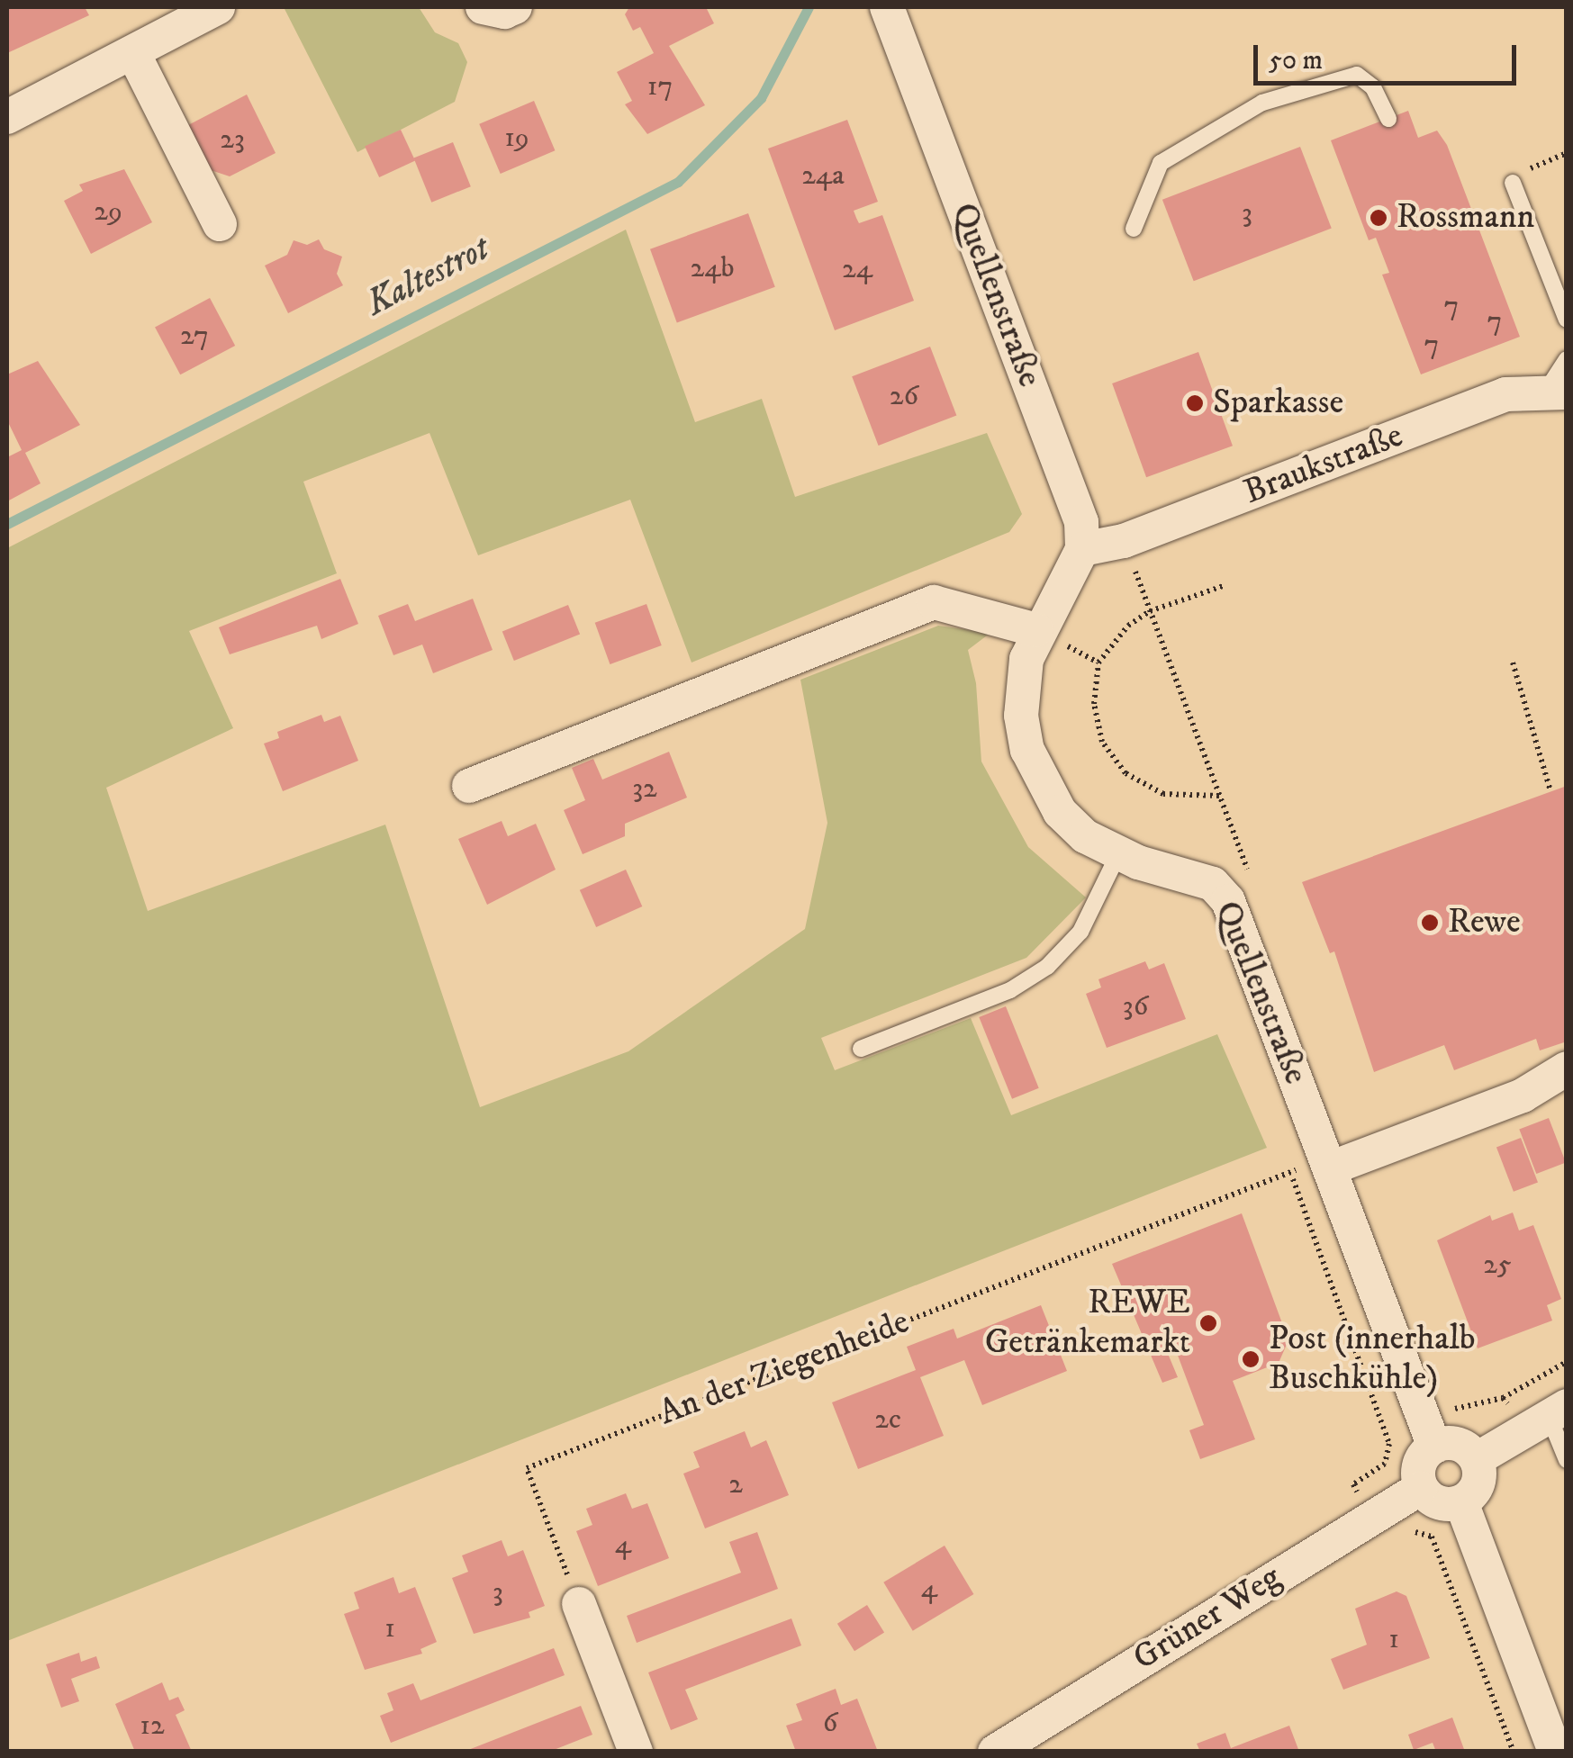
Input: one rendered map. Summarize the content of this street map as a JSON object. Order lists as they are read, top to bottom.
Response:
{
  "streets": {
    "street": ["Quellenstraße", "Braukstraße", "Grüner Weg"],
    "path": ["An der Ziegenheide"]
  },
  "crossings": [
    ["Quellenstraße", "Braukstraße"],
    ["Quellenstraße", "An der Ziegenheide"],
    ["Quellenstraße", "Grüner Weg"]
  ],
  "water": ["Kaltestrot"],
  "places": [
    "Rossmann",
    "Sparkasse",
    "Rewe",
    "REWE Getränkemarkt",
    "Post (innerhalb Buschkühle)"
  ],
  "house_numbers": [
    "17",
    "19",
    "23",
    "24a",
    "29",
    "3",
    "24b",
    "24",
    "7",
    "7",
    "27",
    "7",
    "26",
    "32",
    "36",
    "25",
    "2c",
    "2",
    "4",
    "4",
    "3",
    "1",
    "1",
    "6",
    "12"
  ],
  "scale_bar": "50 m"
}
